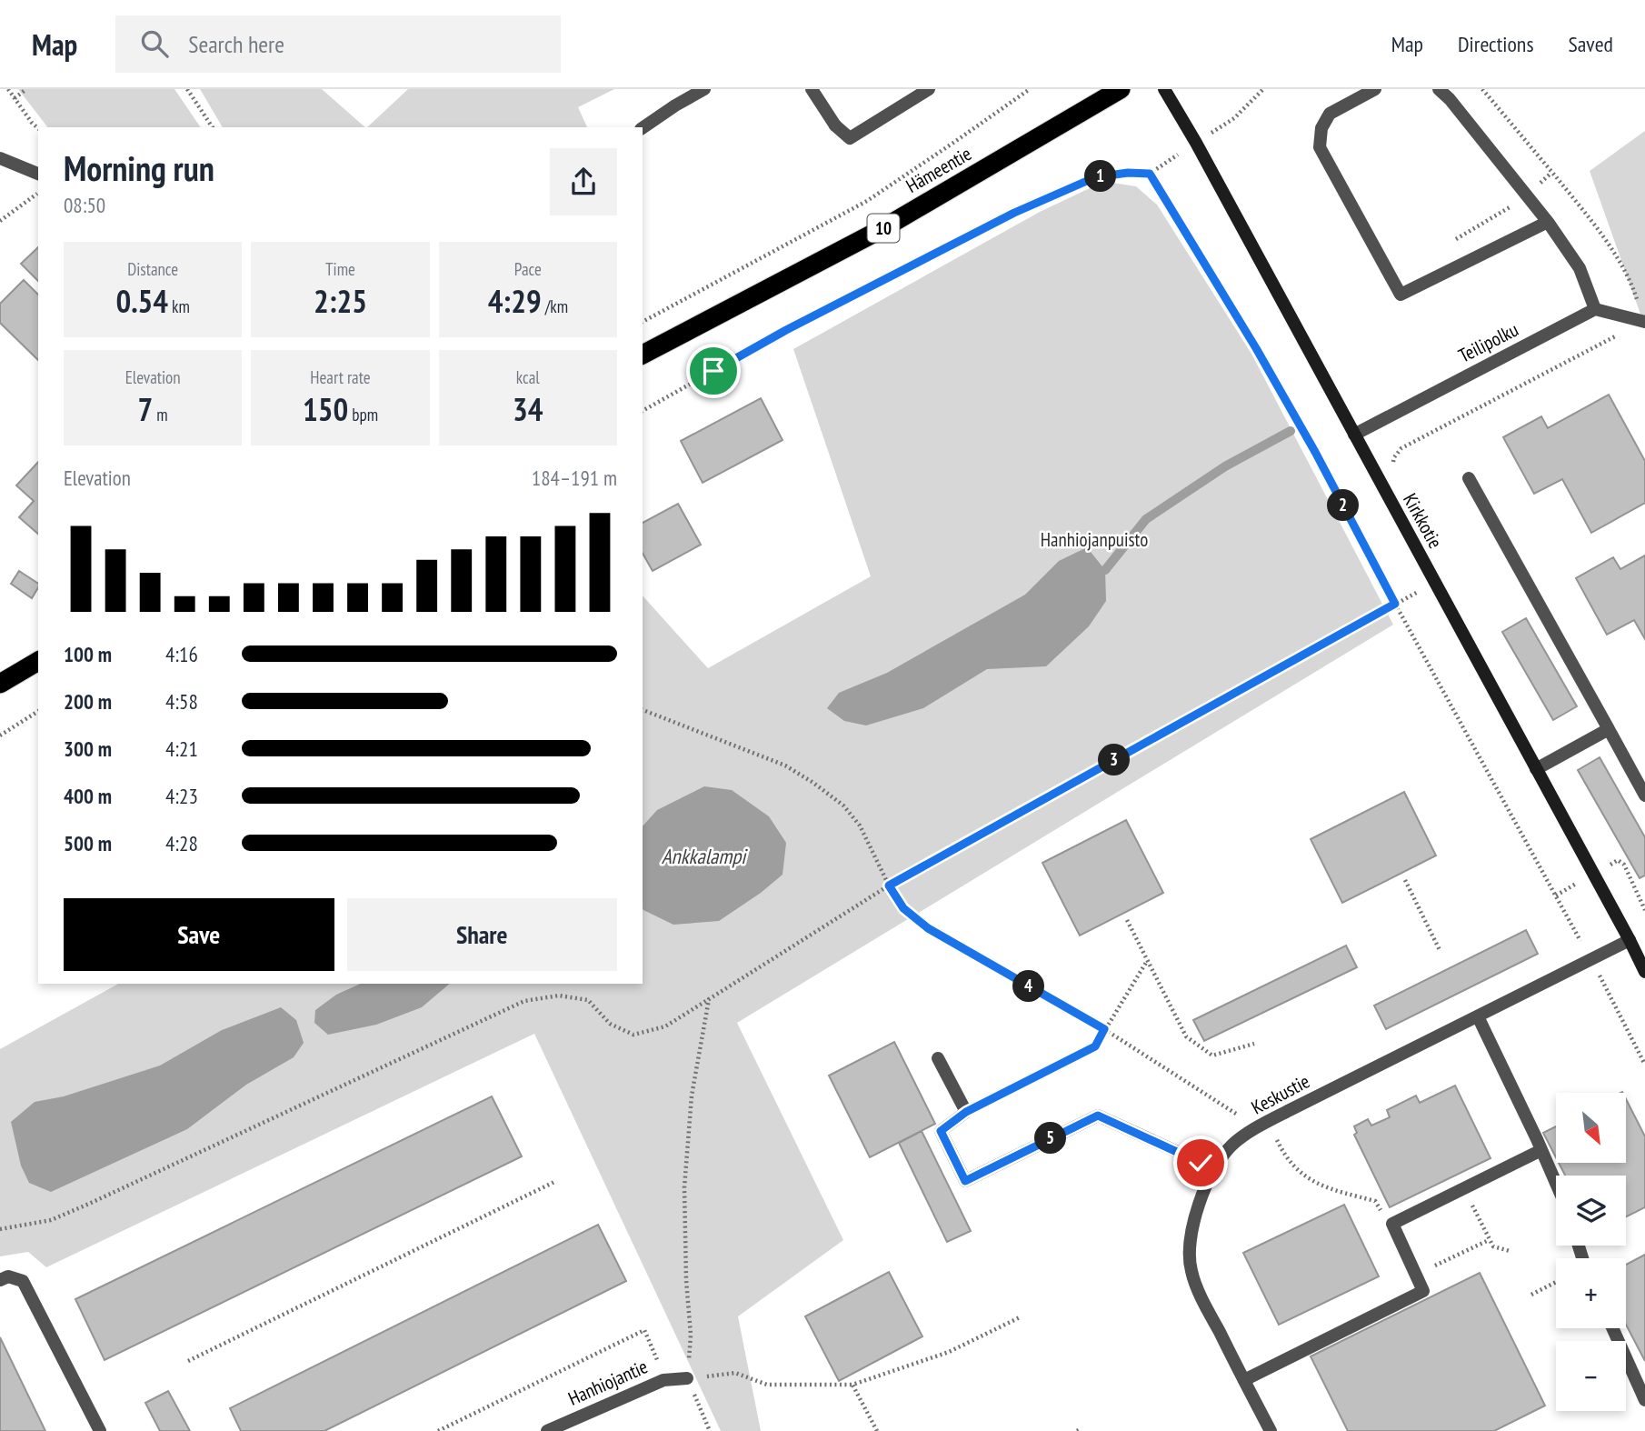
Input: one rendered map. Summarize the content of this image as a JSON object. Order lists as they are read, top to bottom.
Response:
{
  "streets": {
    "highway": ["Hämeentie", "10"],
    "street": [
      "Teilipolku",
      "Kirkkotie",
      "Keskustie",
      "Hanhiojantie"
    ]
  },
  "crossings": [
    ["Teilipolku", "Kirkkotie"],
    ["Kirkkotie", "Keskustie"]
  ],
  "water": ["Ankkalampi"],
  "parks": ["Hanhiojanpuisto"],
  "north": "bottom right",
  "page": {
    "header": "Map",
    "search": "Search here",
    "nav": ["Map", "Directions", "Saved"],
    "heading": ["Morning run", "08:50"],
    "pins": [
      "1",
      "2",
      "3",
      "4",
      "5"
    ],
    "stats": [
      ["Distance", "0.54 km"],
      ["Time", "2:25"],
      ["Pace", "4:29 /km"],
      ["Elevation", "7 m"],
      ["Heart rate", "150 bpm"],
      ["kcal", "34"]
    ],
    "chart": ["Elevation", "184–191 m"],
    "list": [
      {
        "name": "100 m",
        "note": "4:16"
      },
      {
        "name": "200 m",
        "note": "4:58"
      },
      {
        "name": "300 m",
        "note": "4:21"
      },
      {
        "name": "400 m",
        "note": "4:23"
      },
      {
        "name": "500 m",
        "note": "4:28"
      }
    ],
    "buttons": ["Save", "Share"],
    "map_buttons": ["+", "−"]
  }
}
